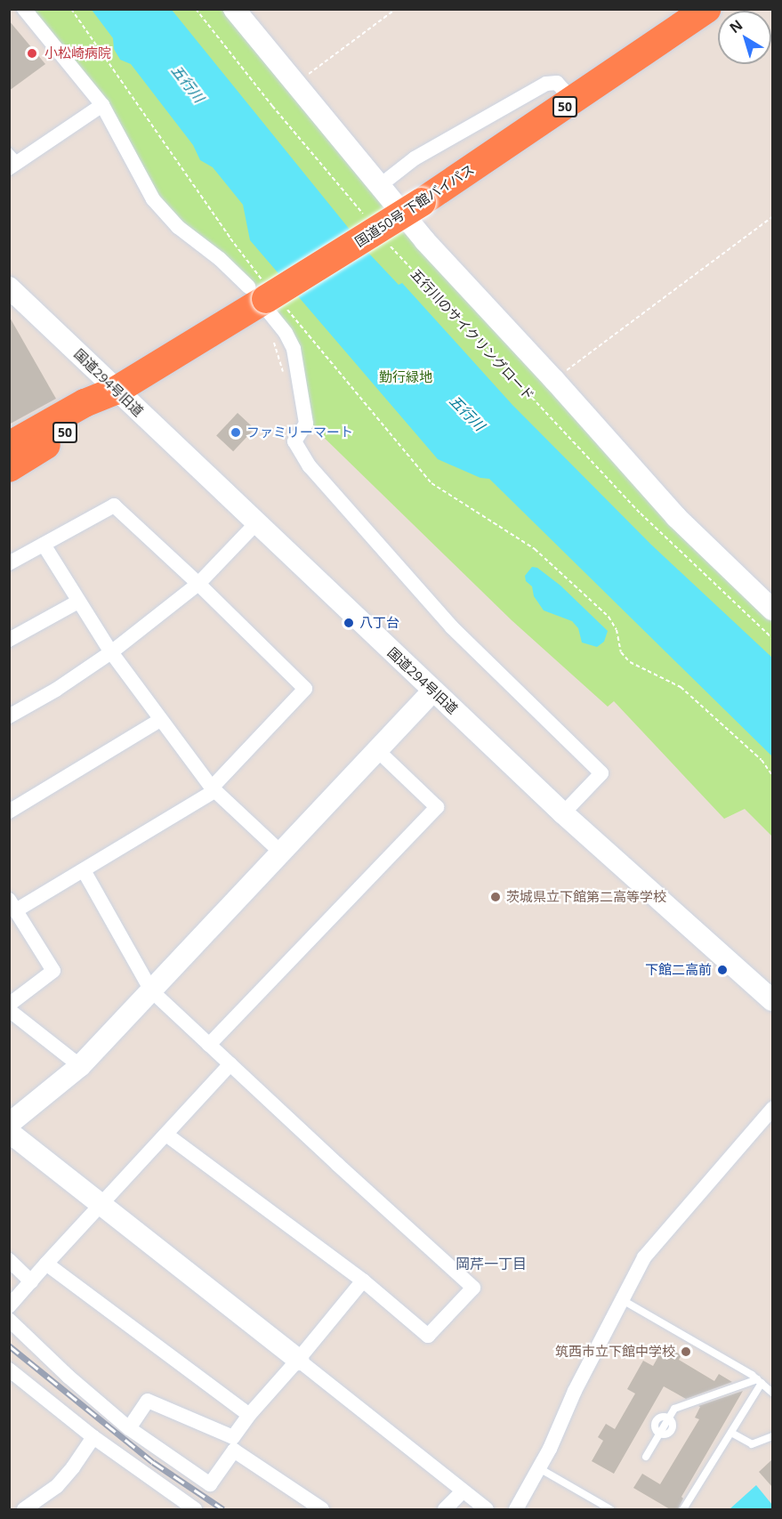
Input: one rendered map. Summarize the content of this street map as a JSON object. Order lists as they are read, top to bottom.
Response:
{
  "streets": {
    "highway": ["50", "国道50号 下館バイパス"],
    "street": ["国道294号旧道"],
    "path": ["五行川のサイクリングロード"]
  },
  "crossings": [
    ["国道50号 下館バイパス", "国道294号旧道"]
  ],
  "districts": ["岡芹一丁目"],
  "water": ["五行川"],
  "parks": ["勤行緑地"],
  "places": [
    "小松崎病院",
    "ファミリーマート",
    "八丁台",
    "茨城県立下館第二高等学校",
    "下館二高前",
    "筑西市立下館中学校"
  ],
  "north": "top left"
}
